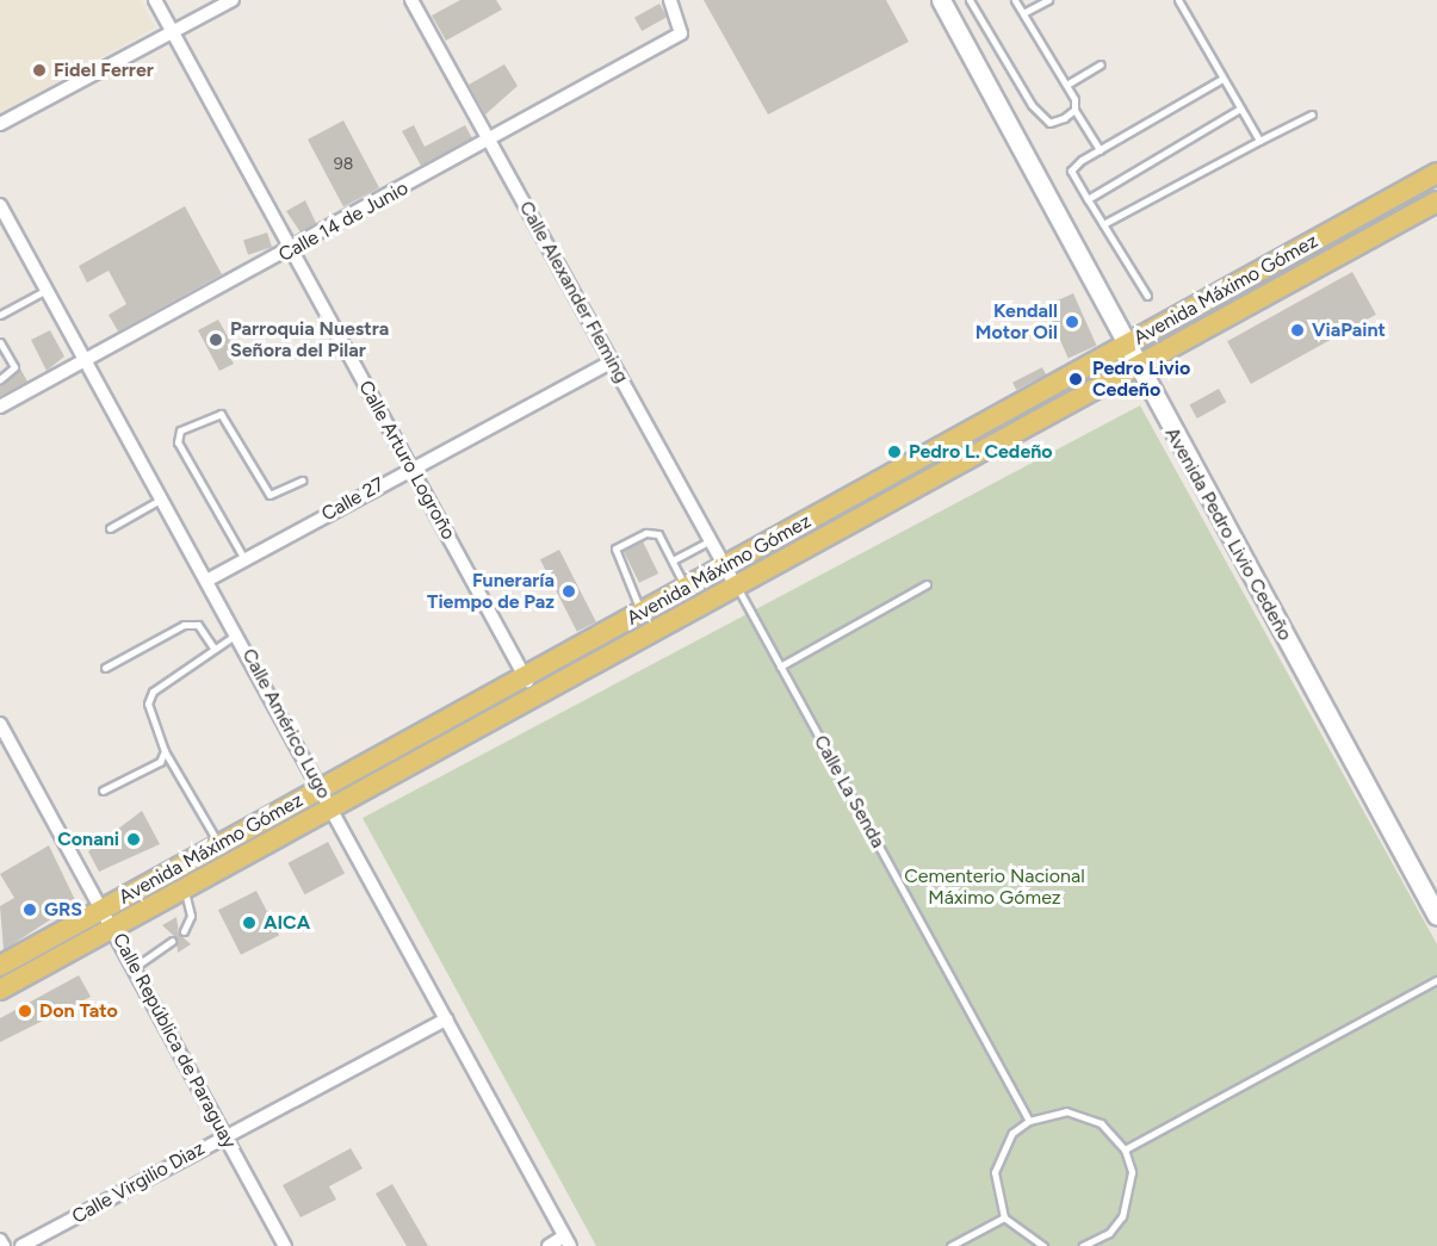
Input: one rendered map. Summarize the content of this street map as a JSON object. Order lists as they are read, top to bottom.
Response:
{
  "streets": {
    "main road": ["Avenida Máximo Gómez", "Avenida Pedro Livio Cedeño"],
    "street": [
      "Calle 14 de Junio",
      "Calle Alexander Fleming",
      "Calle Arturo Logroño",
      "Calle 27",
      "Calle Américo Lugo",
      "Calle República de Paraguay",
      "Calle Virgilio Diaz"
    ],
    "lane": ["Calle La Senda"]
  },
  "crossings": [
    ["Calle 14 de Junio", "Calle Alexander Fleming"],
    ["Calle 14 de Junio", "Calle Arturo Logroño"],
    ["Calle 14 de Junio", "Calle Américo Lugo"],
    ["Avenida Máximo Gómez", "Calle Alexander Fleming"],
    ["Avenida Máximo Gómez", "Calle Arturo Logroño"],
    ["Avenida Máximo Gómez", "Avenida Pedro Livio Cedeño"],
    ["Avenida Máximo Gómez", "Calle Américo Lugo"],
    ["Avenida Máximo Gómez", "Calle La Senda"],
    ["Avenida Máximo Gómez", "Calle República de Paraguay"],
    ["Calle Alexander Fleming", "Calle 27"],
    ["Calle Alexander Fleming", "Calle La Senda"],
    ["Calle Arturo Logroño", "Calle 27"],
    ["Calle 27", "Calle Américo Lugo"],
    ["Calle Américo Lugo", "Calle Virgilio Diaz"],
    ["Calle República de Paraguay", "Calle Virgilio Diaz"]
  ],
  "parks": ["Cementerio Nacional Máximo Gómez"],
  "places": [
    "Fidel Ferrer",
    "Kendall Motor Oil",
    "ViaPaint",
    "Parroquia Nuestra Señora del Pilar",
    "Pedro Livio Cedeño",
    "Pedro L. Cedeño",
    "Funeraría Tiempo de Paz",
    "Conani",
    "GRS",
    "AICA",
    "Don Tato"
  ],
  "house_numbers": ["98"]
}
